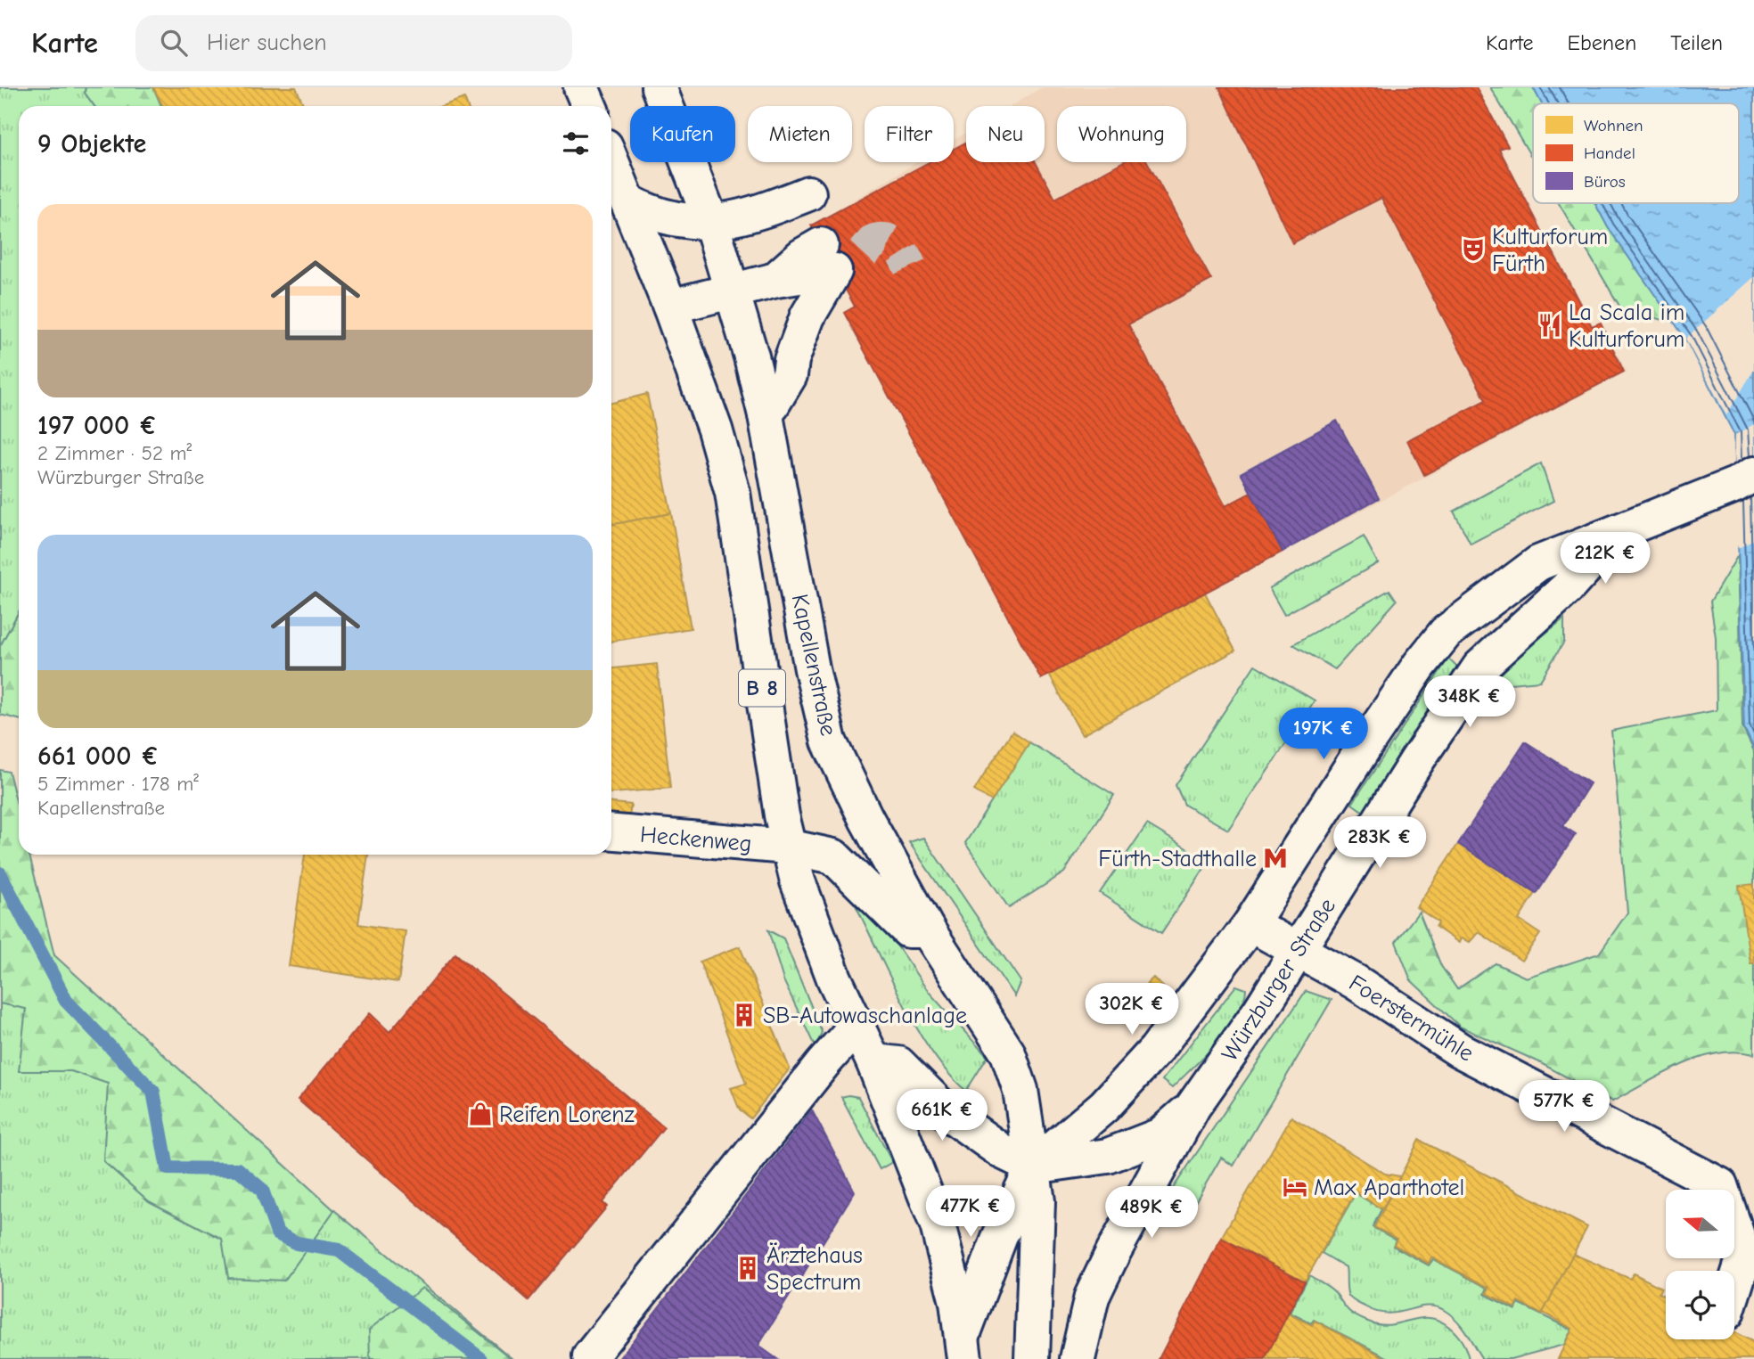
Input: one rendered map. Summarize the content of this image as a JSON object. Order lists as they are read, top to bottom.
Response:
{
  "streets": {
    "street": [
      "Kapellenstraße",
      "B 8",
      "Heckenweg",
      "Würzburger Straße",
      "Foerstermühle"
    ]
  },
  "crossings": [
    ["Kapellenstraße", "B 8"],
    ["Kapellenstraße", "Heckenweg"],
    ["Kapellenstraße", "Würzburger Straße"],
    ["B 8", "Heckenweg"],
    ["B 8", "Würzburger Straße"],
    ["Würzburger Straße", "Foerstermühle"]
  ],
  "places": {
    "theatre": ["Kulturforum Fürth"],
    "restaurant": ["La Scala im Kulturforum"],
    "metro station": ["Fürth-Stadthalle"],
    "building": ["SB-Autowaschanlage", "Ärztehaus Spectrum"],
    "shop": ["Reifen Lorenz"],
    "hotel": ["Max Aparthotel"]
  },
  "legend": ["Wohnen", "Handel", "Büros"],
  "north": "left",
  "page": {
    "header": "Karte",
    "search": "Hier suchen",
    "nav": ["Karte", "Ebenen", "Teilen"],
    "chip": [
      "Kaufen",
      "Mieten",
      "Filter",
      "Neu",
      "Wohnung"
    ],
    "heading": "9 Objekte",
    "list": [
      {
        "name": "197 000 €",
        "note": "2 Zimmer · 52 m² · Würzburger Straße"
      },
      {
        "name": "661 000 €",
        "note": "5 Zimmer · 178 m² · Kapellenstraße"
      }
    ],
    "price": [
      "212K €",
      "348K €",
      "197K €",
      "283K €",
      "302K €",
      "577K €",
      "661K €",
      "477K €",
      "489K €"
    ]
  }
}
